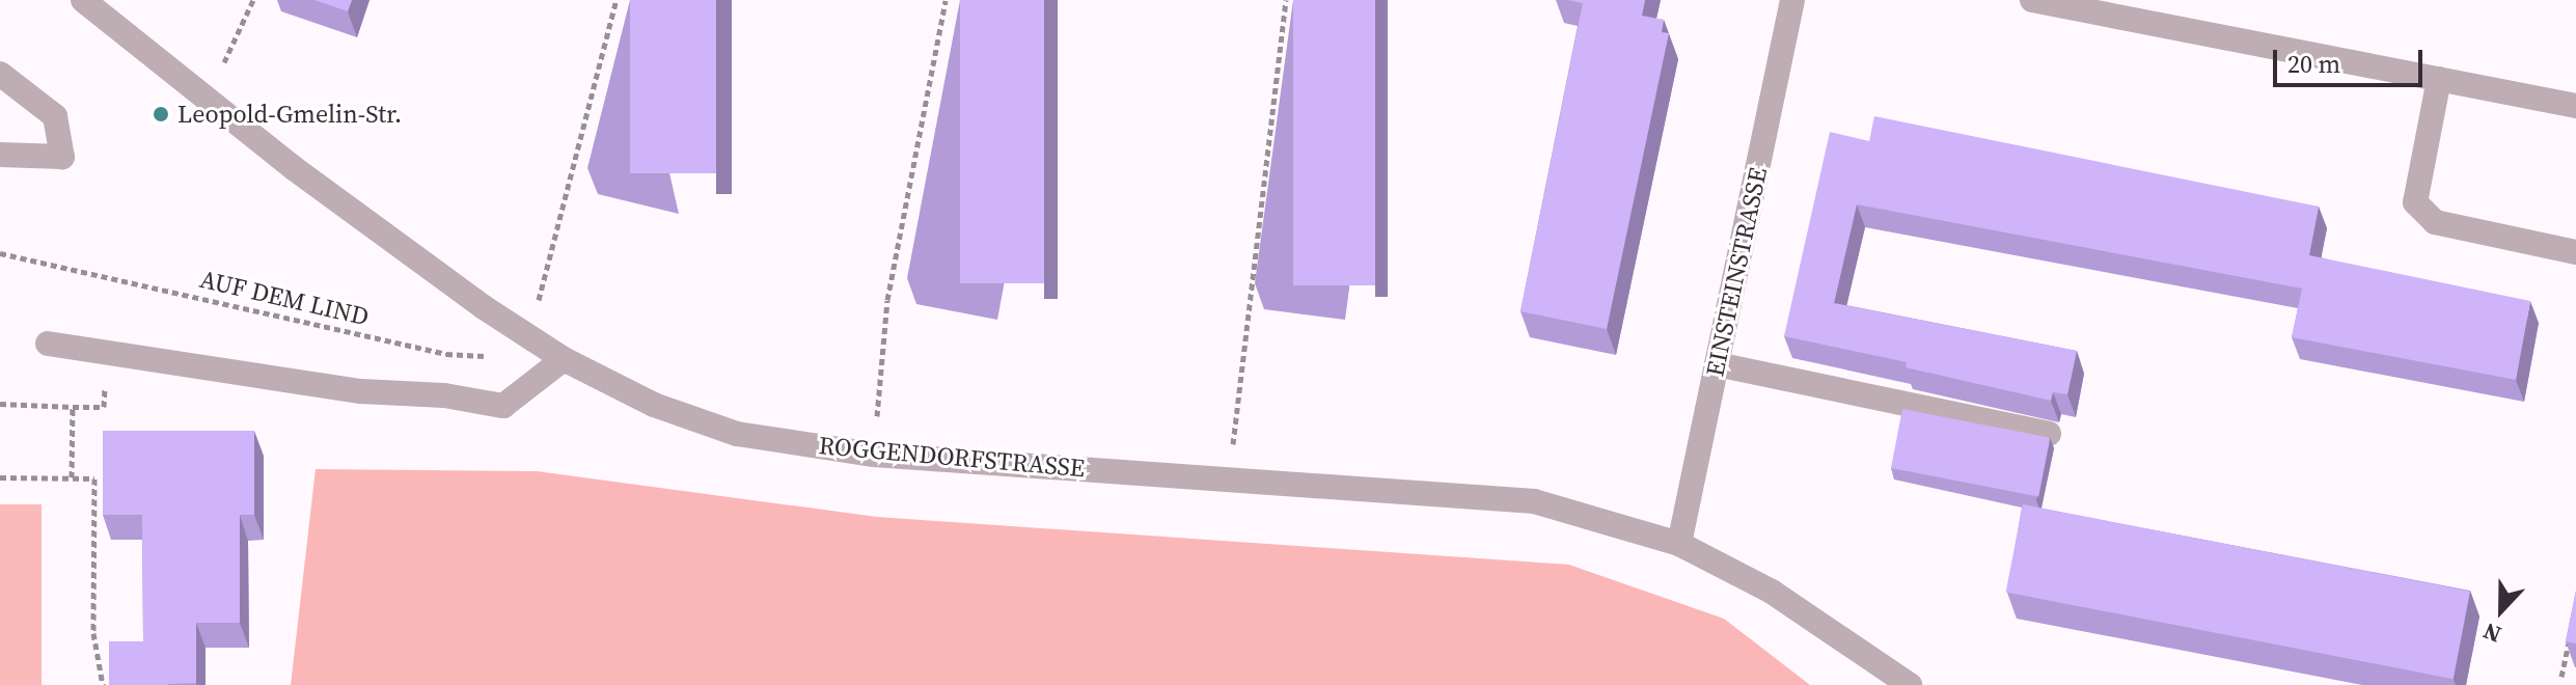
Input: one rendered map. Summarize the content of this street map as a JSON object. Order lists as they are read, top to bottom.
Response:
{
  "streets": {
    "street": ["EINSTEINSTRASSE", "ROGGENDORFSTRASSE"],
    "path": ["AUF DEM LIND"]
  },
  "crossings": [
    ["EINSTEINSTRASSE", "ROGGENDORFSTRASSE"]
  ],
  "places": ["Leopold-Gmelin-Str."],
  "scale_bar": "20 m",
  "north": "bottom"
}
